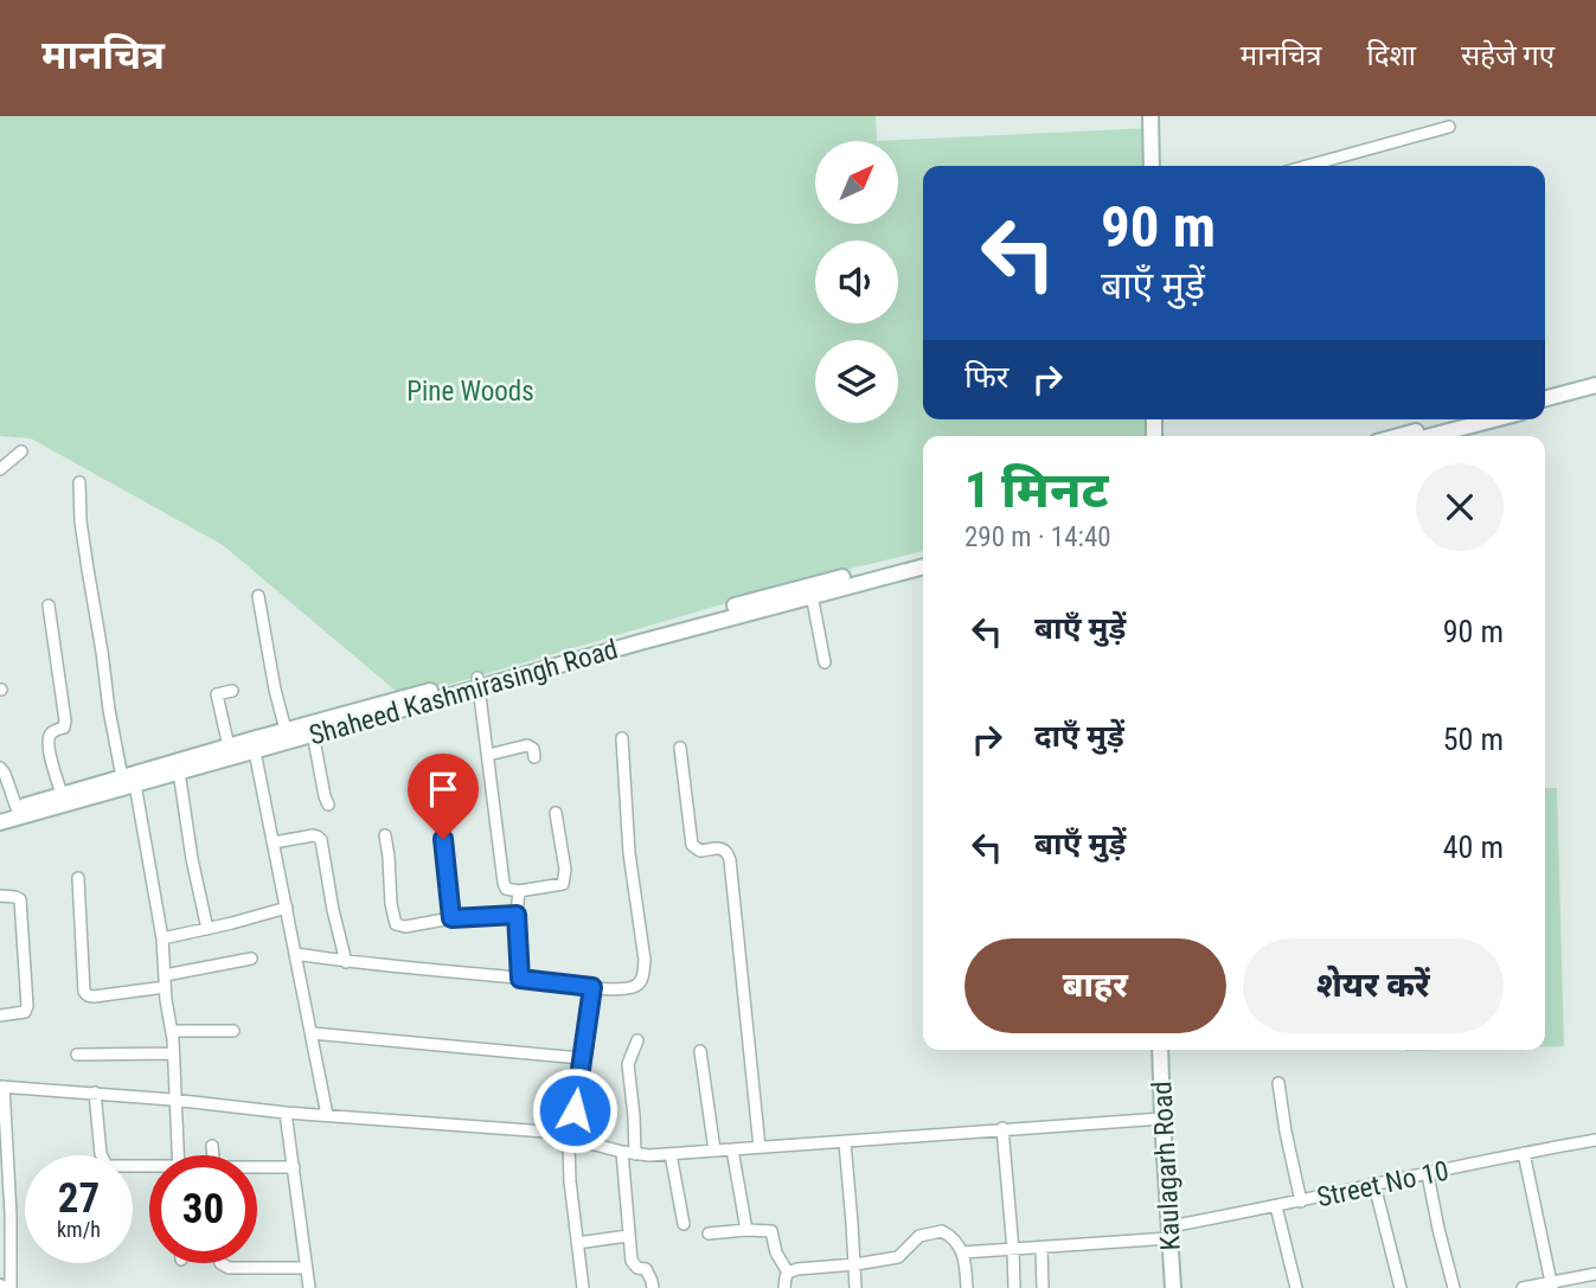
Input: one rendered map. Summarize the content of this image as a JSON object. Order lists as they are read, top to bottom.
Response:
{
  "streets": {
    "street": ["Shaheed Kashmirasingh Road", "Kaulagarh Road", "Street No 10"]
  },
  "crossings": [
    ["Kaulagarh Road", "Street No 10"]
  ],
  "parks": ["Pine Woods"],
  "north": "top right",
  "page": {
    "header": "मानचित्र",
    "nav": ["मानचित्र", "दिशा", "सहेजे गए"],
    "turn": ["90 m", "बाएँ मुड़ें"],
    "then": "फिर",
    "heading": ["1 मिनट", "290 m · 14:40"],
    "list": [
      {
        "name": "बाएँ मुड़ें",
        "value": "90 m"
      },
      {
        "name": "दाएँ मुड़ें",
        "value": "50 m"
      },
      {
        "name": "बाएँ मुड़ें",
        "value": "40 m"
      }
    ],
    "buttons": ["बाहर", "शेयर करें"],
    "speed": "27 km/h",
    "limit": "30"
  }
}
